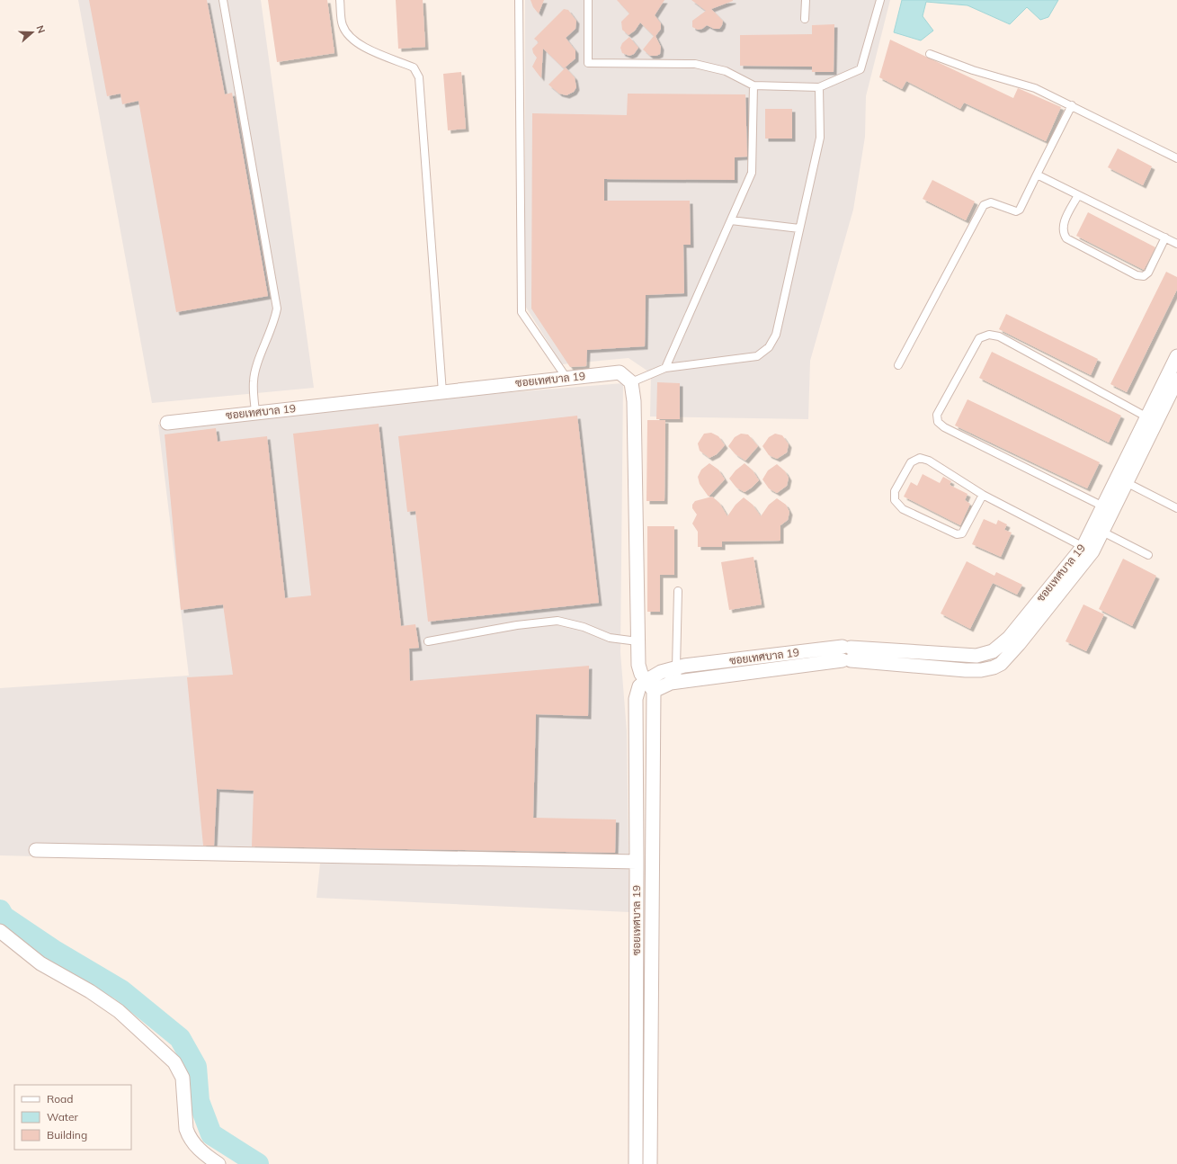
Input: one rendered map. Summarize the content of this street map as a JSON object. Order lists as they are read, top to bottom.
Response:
{
  "streets": {
    "street": ["ซอยเทศบาล 19"]
  },
  "legend": ["Road", "Water", "Building"],
  "north": "right"
}
